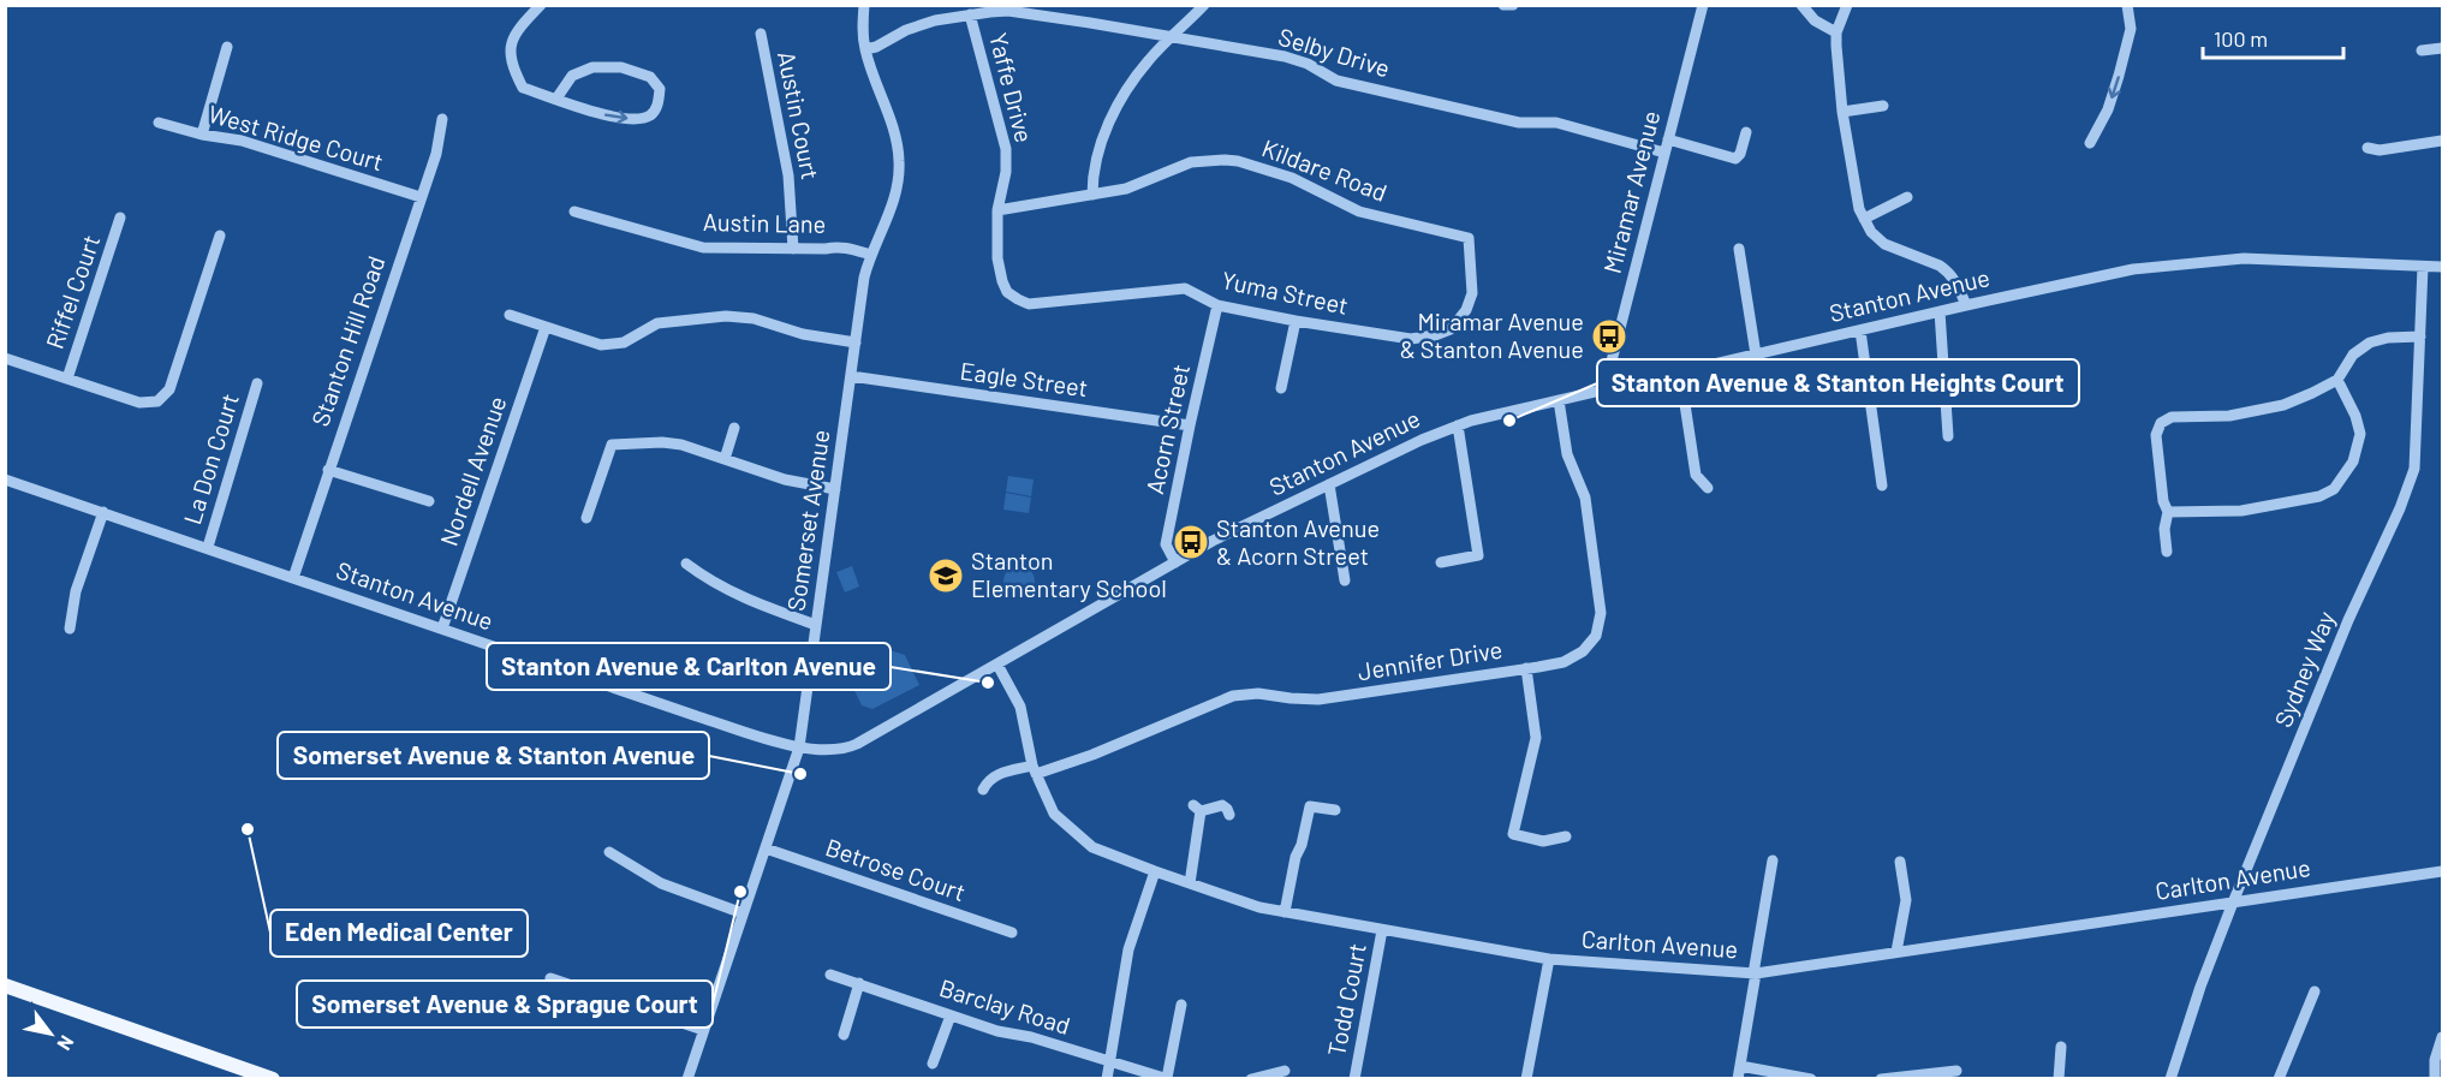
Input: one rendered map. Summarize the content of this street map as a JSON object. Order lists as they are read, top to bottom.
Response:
{
  "streets": {
    "street": [
      "Selby Drive",
      "Yaffe Drive",
      "Austin Court",
      "West Ridge Court",
      "Kildare Road",
      "Miramar Avenue",
      "Austin Lane",
      "Riffel Court",
      "Yuma Street",
      "Stanton Avenue",
      "Stanton Hill Road",
      "Eagle Street",
      "Acorn Street",
      "La Don Court",
      "Nordell Avenue",
      "Somerset Avenue",
      "Jennifer Drive",
      "Sydney Way",
      "Betrose Court",
      "Carlton Avenue",
      "Todd Court",
      "Barclay Road"
    ]
  },
  "crossings": [
    ["Selby Drive", "Yaffe Drive"],
    ["Selby Drive", "Miramar Avenue"],
    ["Selby Drive", "Somerset Avenue"],
    ["Yaffe Drive", "Kildare Road"],
    ["Yaffe Drive", "Yuma Street"],
    ["Austin Court", "Austin Lane"],
    ["West Ridge Court", "Stanton Hill Road"],
    ["Kildare Road", "Yuma Street"],
    ["Miramar Avenue", "Stanton Avenue"],
    ["Austin Lane", "Somerset Avenue"],
    ["Yuma Street", "Acorn Street"],
    ["Stanton Avenue", "Stanton Hill Road"],
    ["Stanton Avenue", "Acorn Street"],
    ["Stanton Avenue", "La Don Court"],
    ["Stanton Avenue", "Nordell Avenue"],
    ["Stanton Avenue", "Somerset Avenue"],
    ["Stanton Avenue", "Jennifer Drive"],
    ["Stanton Avenue", "Sydney Way"],
    ["Stanton Avenue", "Carlton Avenue"],
    ["Eagle Street", "Acorn Street"],
    ["Eagle Street", "Somerset Avenue"],
    ["Somerset Avenue", "Betrose Court"],
    ["Jennifer Drive", "Carlton Avenue"],
    ["Sydney Way", "Carlton Avenue"],
    ["Carlton Avenue", "Todd Court"]
  ],
  "places": {
    "bus stop": ["Miramar Avenue & Stanton Avenue", "Stanton Avenue & Acorn Street"],
    "other": [
      "Stanton Avenue & Stanton Heights Court",
      "Stanton Avenue & Carlton Avenue",
      "Somerset Avenue & Stanton Avenue",
      "Eden Medical Center",
      "Somerset Avenue & Sprague Court"
    ],
    "school or university": ["Stanton Elementary School"]
  },
  "scale_bar": "100 m",
  "north": "bottom right"
}
